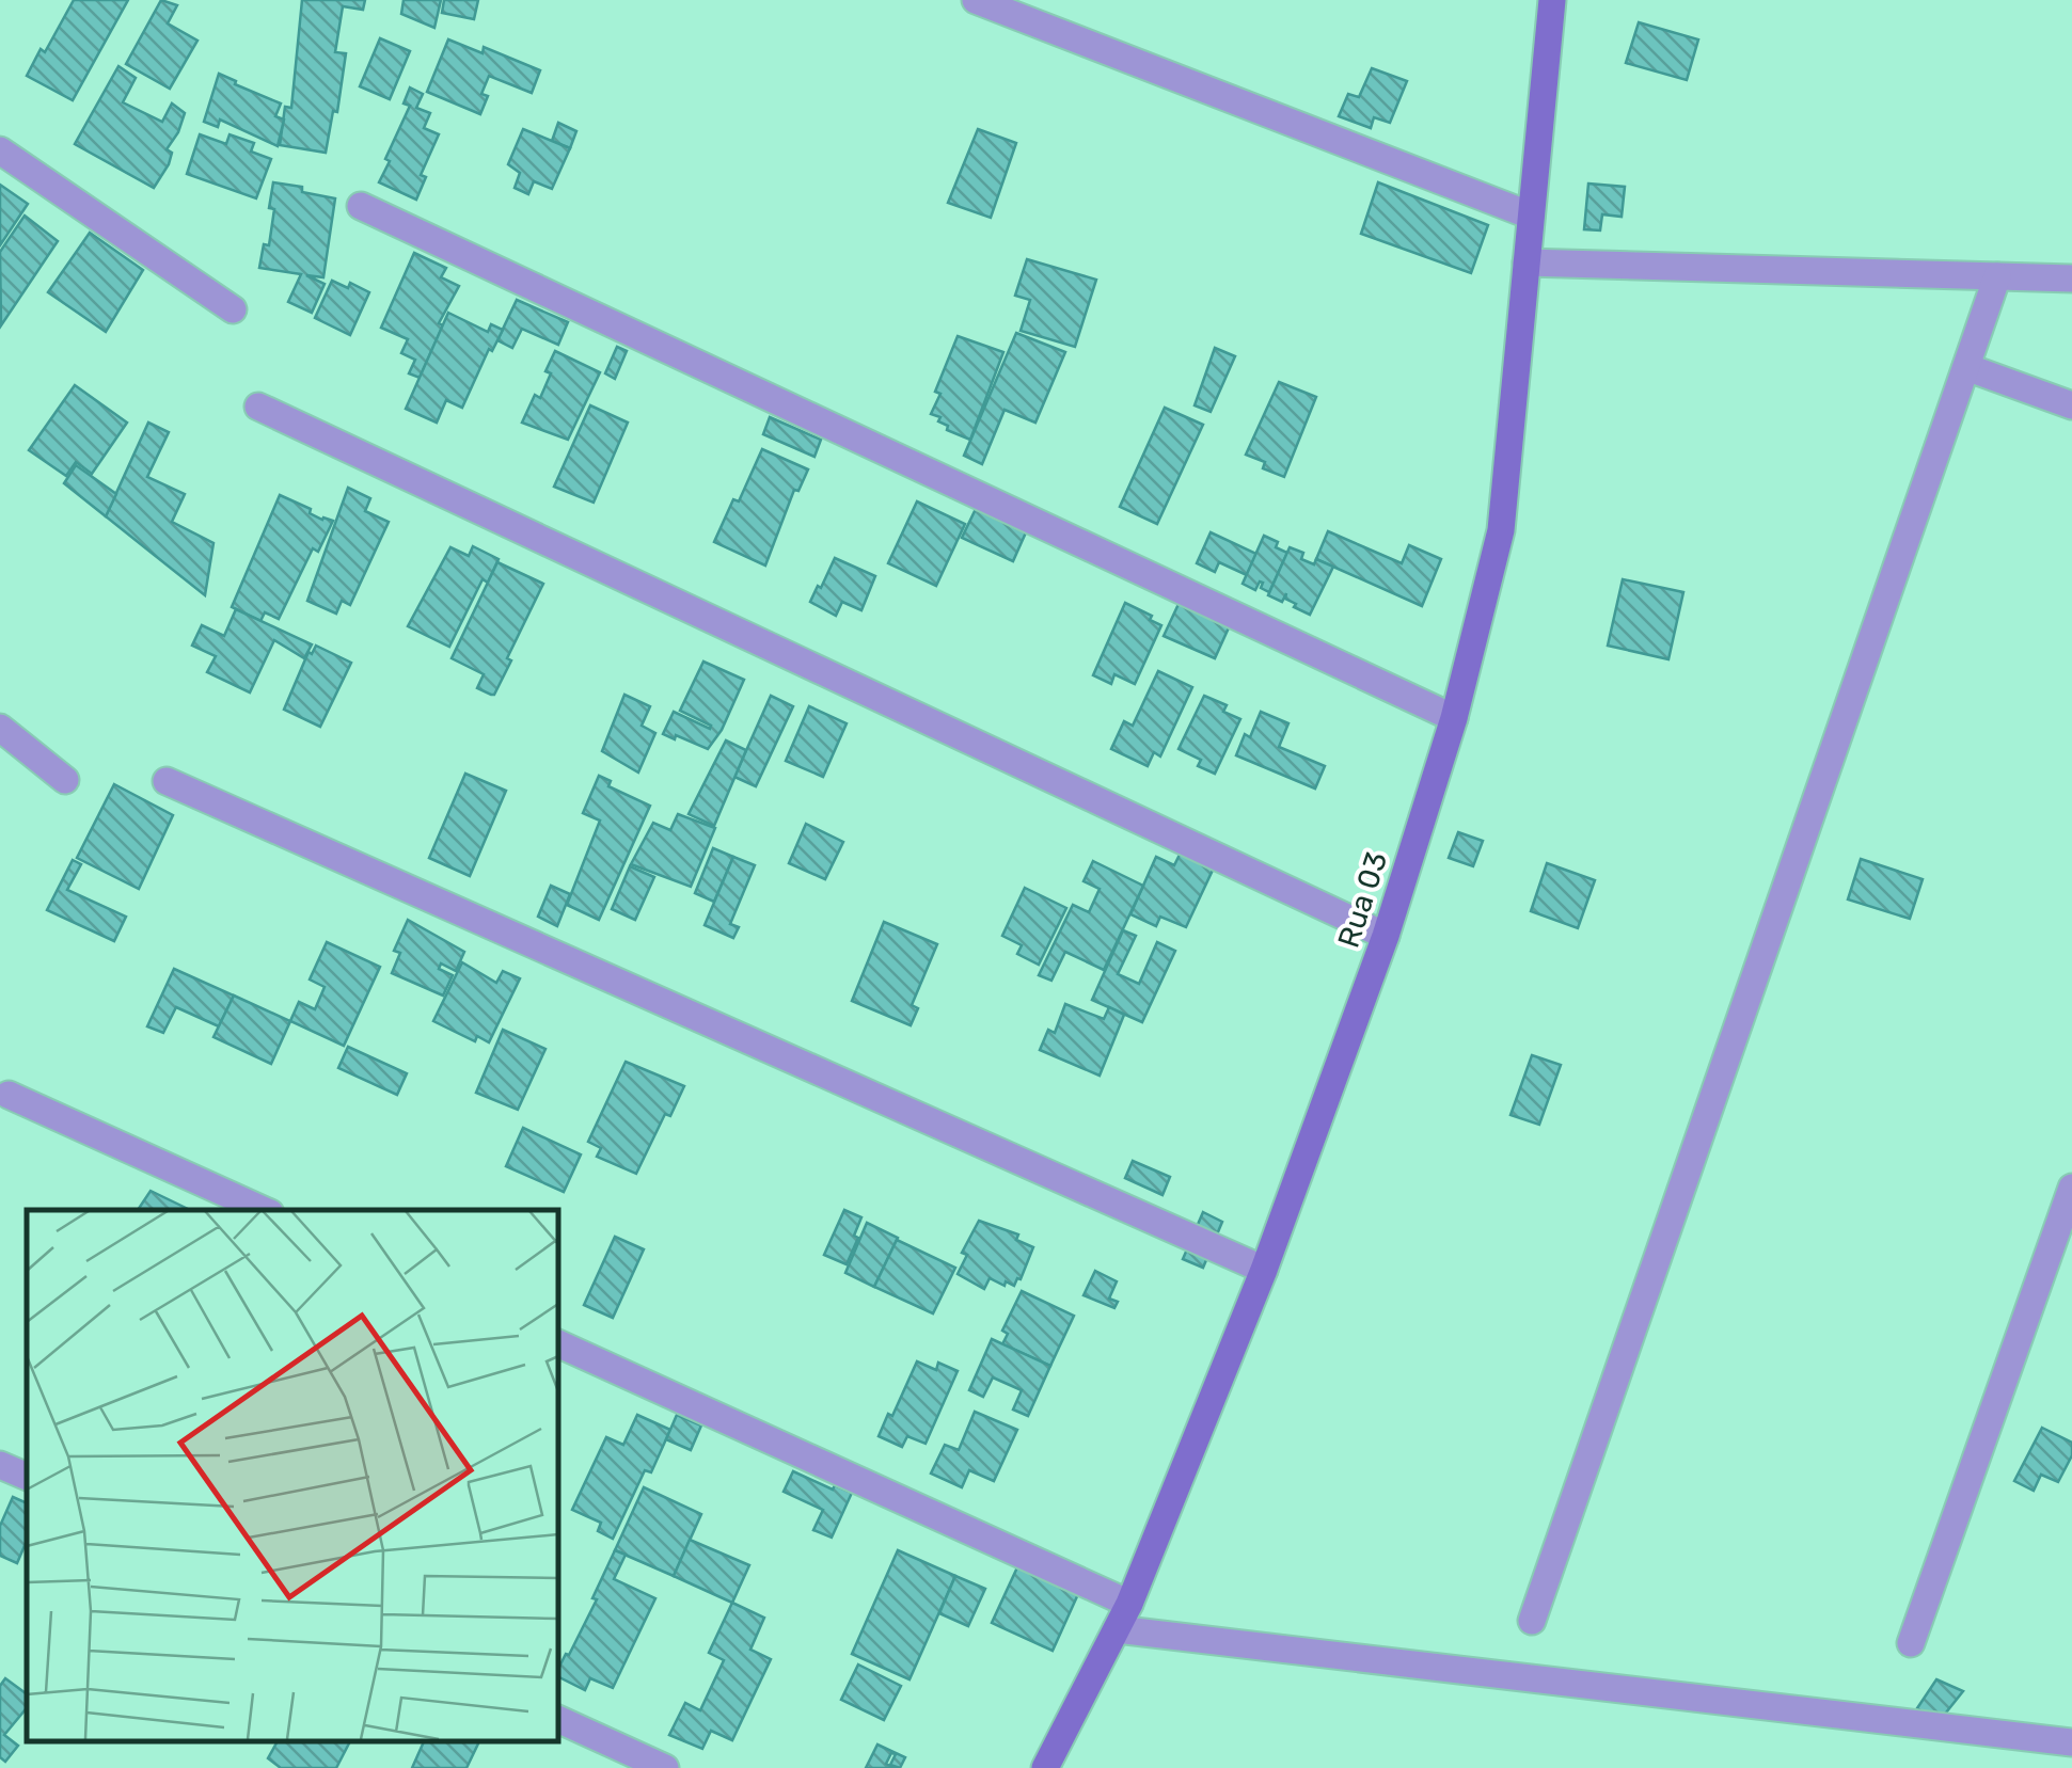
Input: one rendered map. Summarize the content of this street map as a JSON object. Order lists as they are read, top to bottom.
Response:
{
  "streets": {
    "street": ["Rua 03"]
  }
}
